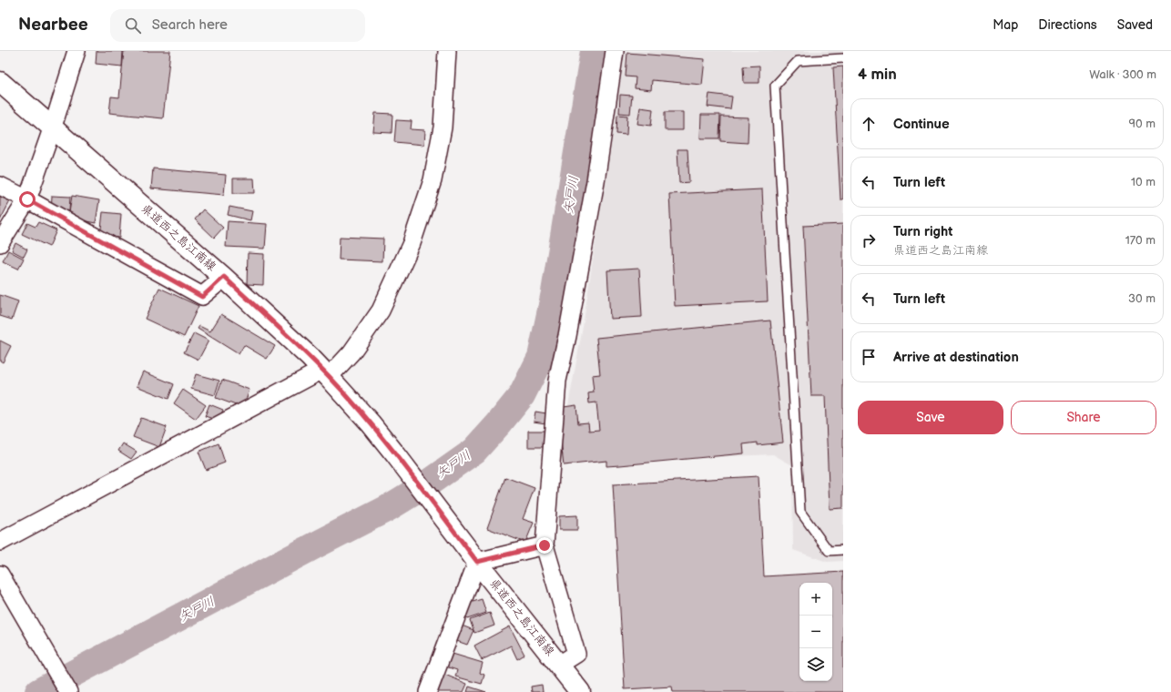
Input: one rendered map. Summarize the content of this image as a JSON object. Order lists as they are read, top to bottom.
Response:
{
  "streets": {
    "main road": ["県道西之島江南線"]
  },
  "water": ["矢戸川"],
  "page": {
    "header": "Nearbee",
    "search": "Search here",
    "nav": ["Map", "Directions", "Saved"],
    "heading": ["4 min", "Walk · 300 m"],
    "list": [
      ["Continue", "90 m"],
      ["Turn left", "10 m"],
      ["Turn right", "県道西之島江南線", "170 m"],
      ["Turn left", "30 m"],
      "Arrive at destination"
    ],
    "buttons": ["Save", "Share"],
    "map_buttons": ["+", "−"]
  }
}
